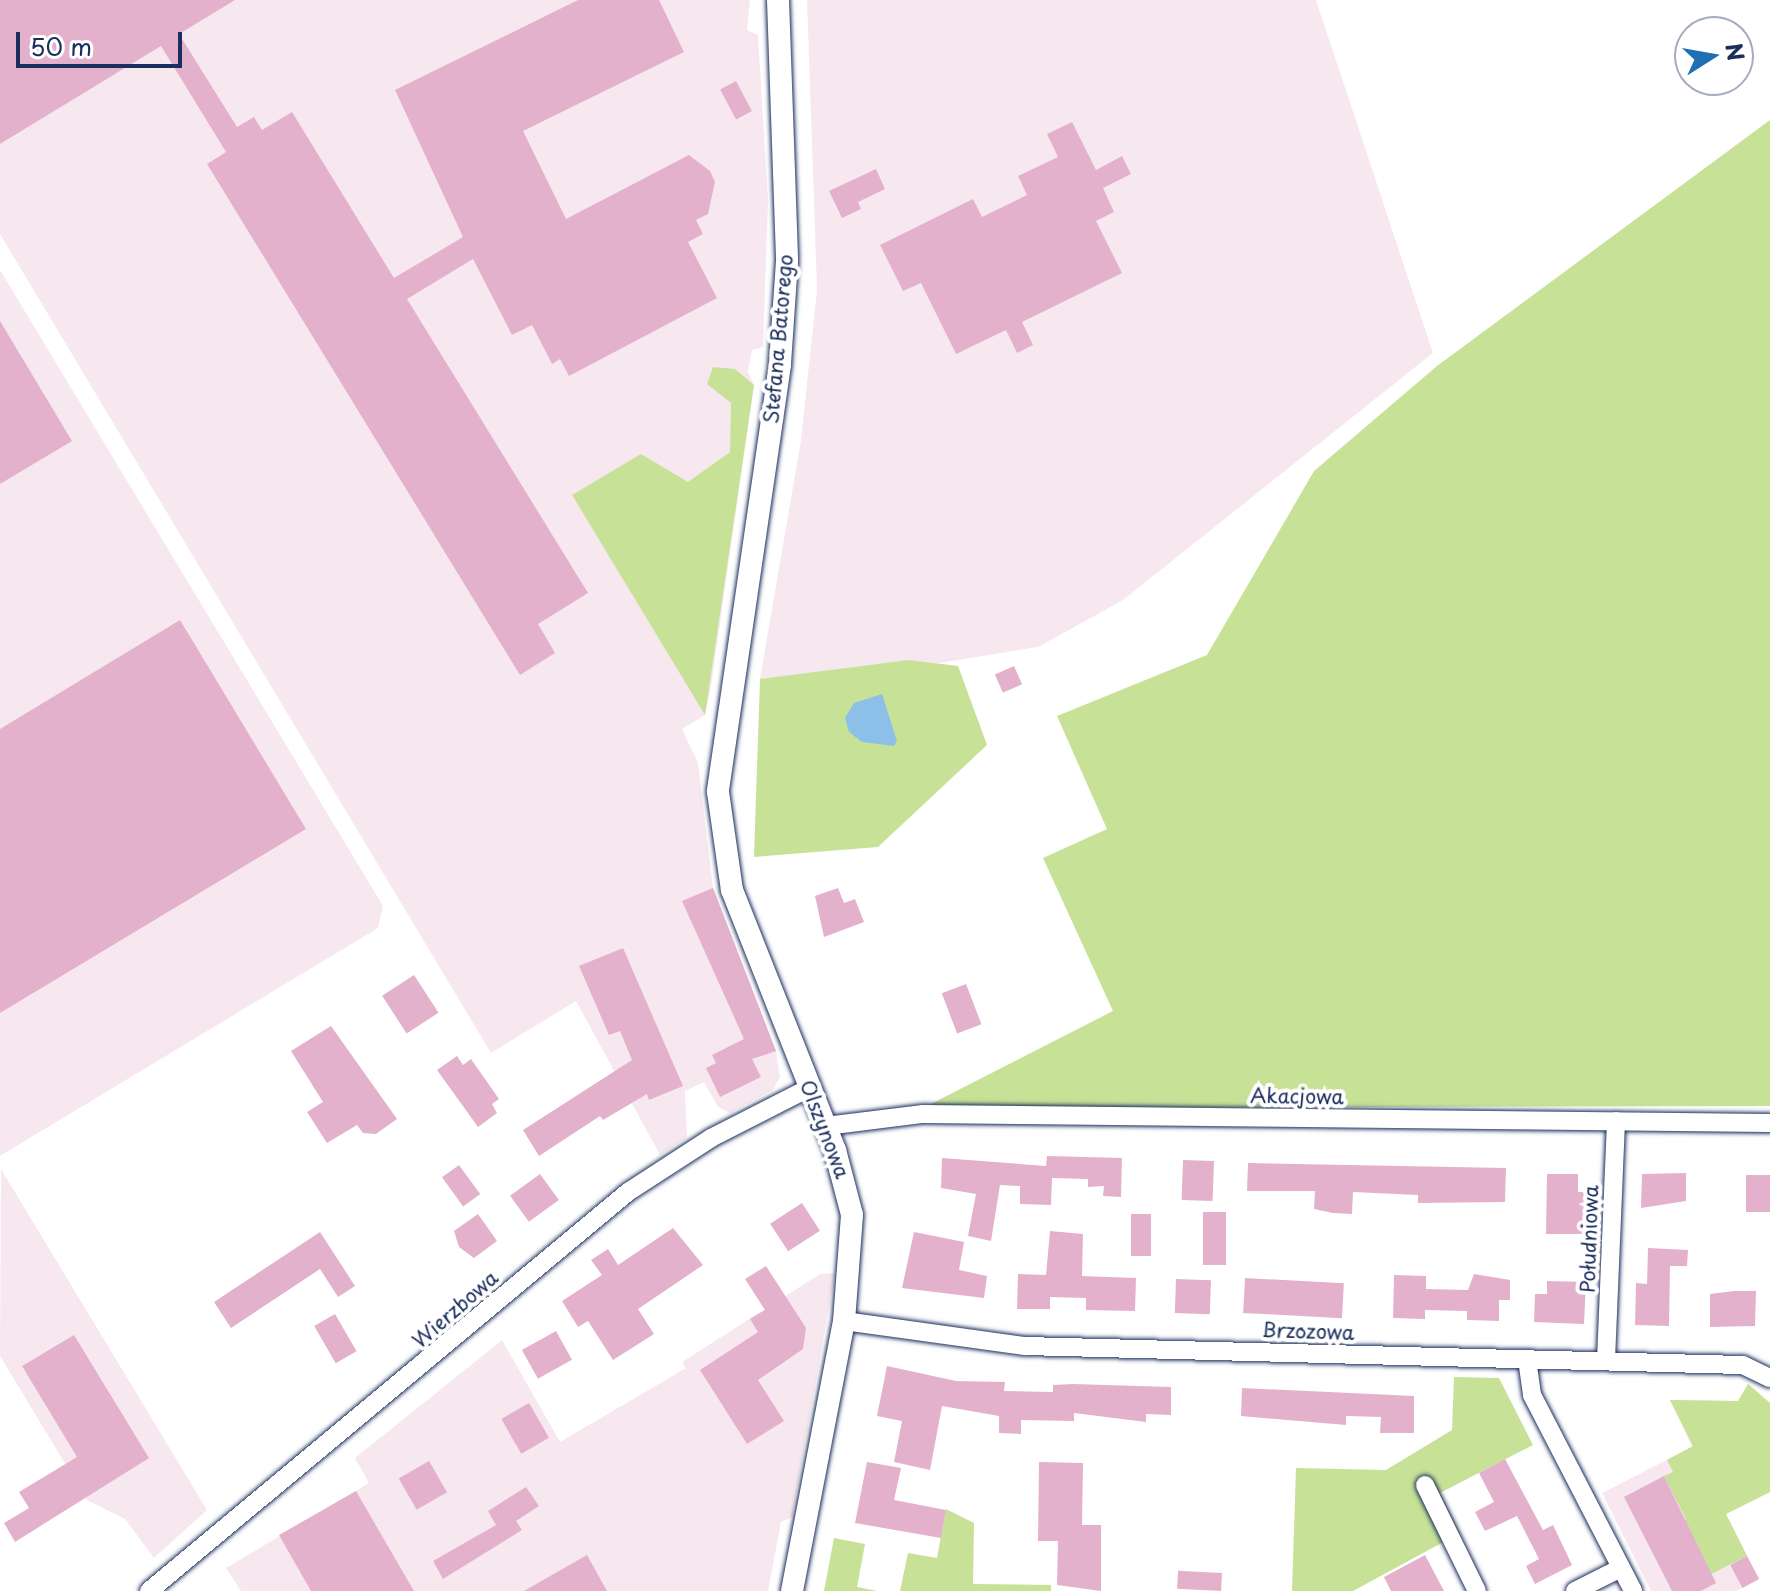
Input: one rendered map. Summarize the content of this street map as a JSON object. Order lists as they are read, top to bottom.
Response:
{
  "streets": {
    "street": [
      "Stefana Batorego",
      "Akacjowa",
      "Olszynowa",
      "Południowa",
      "Wierzbowa",
      "Brzozowa"
    ]
  },
  "crossings": [
    ["Stefana Batorego", "Olszynowa"],
    ["Akacjowa", "Olszynowa"],
    ["Akacjowa", "Południowa"],
    ["Olszynowa", "Wierzbowa"],
    ["Olszynowa", "Brzozowa"],
    ["Południowa", "Brzozowa"]
  ],
  "scale_bar": "50 m",
  "north": "right"
}
